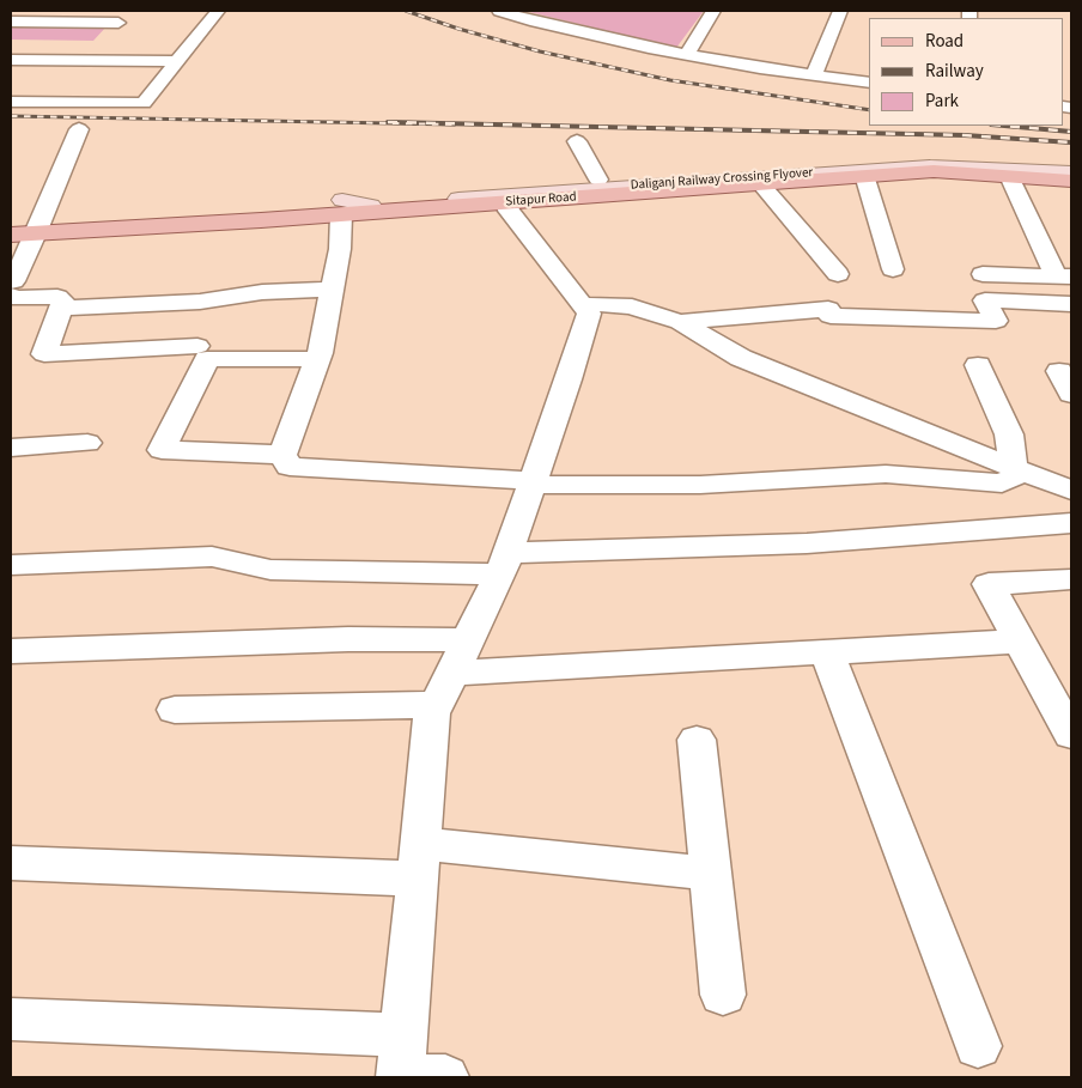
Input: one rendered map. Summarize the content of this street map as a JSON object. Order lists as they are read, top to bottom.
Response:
{
  "streets": {
    "main road": ["Daliganj Railway Crossing Flyover", "Sitapur Road"]
  },
  "crossings": [
    ["Daliganj Railway Crossing Flyover", "Sitapur Road"]
  ],
  "legend": ["Road", "Railway", "Park"]
}
